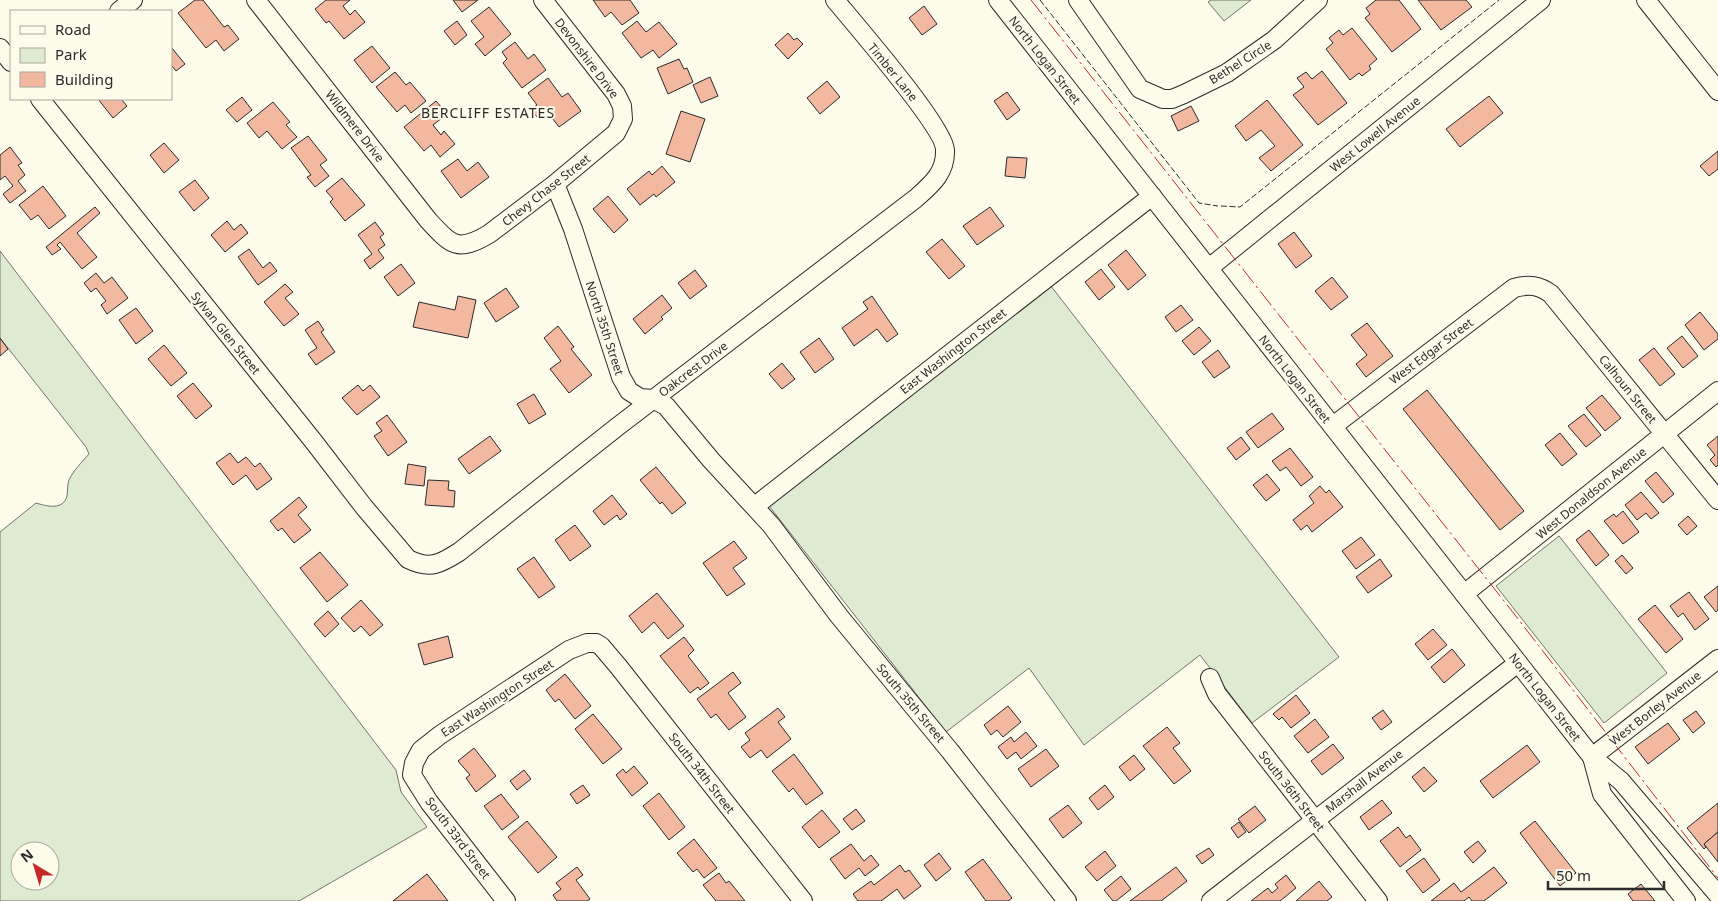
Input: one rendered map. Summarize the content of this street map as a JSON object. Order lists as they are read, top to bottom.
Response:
{
  "streets": {
    "street": [
      "Devonshire Drive",
      "North Logan Street",
      "Bethel Circle",
      "Timber Lane",
      "Wildmere Drive",
      "West Lowell Avenue",
      "Chevy Chase Street",
      "North 35th Street",
      "Sylvan Glen Street",
      "East Washington Street",
      "West Edgar Street",
      "Oakcrest Drive",
      "Calhoun Street",
      "West Donaldson Avenue",
      "South 35th Street",
      "West Borley Avenue",
      "South 34th Street",
      "Marshall Avenue",
      "South 36th Street",
      "South 33rd Street"
    ]
  },
  "crossings": [
    ["Devonshire Drive", "Chevy Chase Street"],
    ["North Logan Street", "West Lowell Avenue"],
    ["North Logan Street", "East Washington Street"],
    ["North Logan Street", "West Edgar Street"],
    ["North Logan Street", "West Donaldson Avenue"],
    ["North Logan Street", "West Borley Avenue"],
    ["North Logan Street", "Marshall Avenue"],
    ["Timber Lane", "Oakcrest Drive"],
    ["Wildmere Drive", "Chevy Chase Street"],
    ["Chevy Chase Street", "North 35th Street"],
    ["North 35th Street", "East Washington Street"],
    ["North 35th Street", "Oakcrest Drive"],
    ["North 35th Street", "South 35th Street"],
    ["Sylvan Glen Street", "Oakcrest Drive"],
    ["East Washington Street", "South 35th Street"],
    ["East Washington Street", "South 34th Street"],
    ["East Washington Street", "South 33rd Street"],
    ["West Edgar Street", "Calhoun Street"],
    ["Calhoun Street", "West Donaldson Avenue"],
    ["Marshall Avenue", "South 36th Street"]
  ],
  "districts": ["BERCLIFF ESTATES"],
  "legend": ["Road", "Park", "Building"],
  "scale_bar": "50 m",
  "north": "top left"
}
